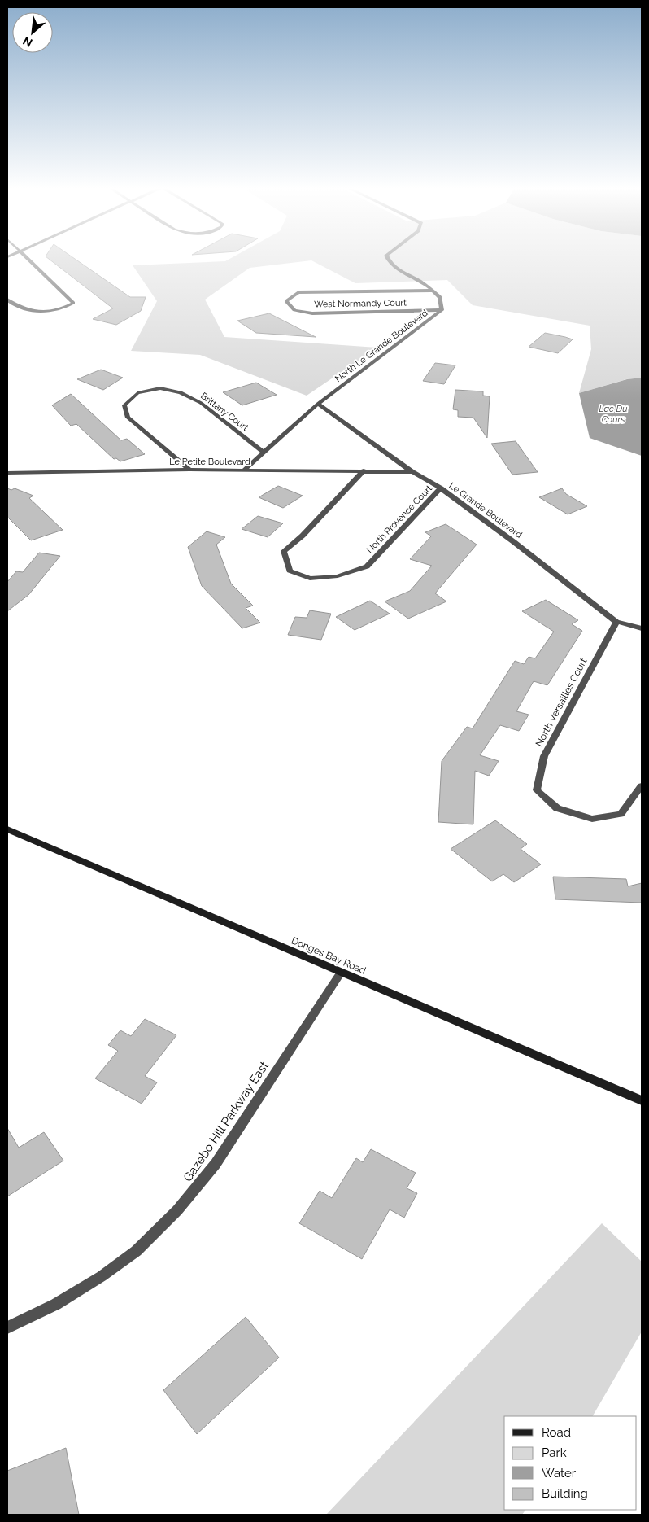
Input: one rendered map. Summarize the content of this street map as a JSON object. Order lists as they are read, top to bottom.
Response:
{
  "streets": {
    "street": [
      "West Normandy Court",
      "North Le Grande Boulevard",
      "Brittany Court",
      "Le Petite Boulevard",
      "Le Grande Boulevard",
      "North Provence Court",
      "North Versailles Court",
      "Donges Bay Road",
      "Gazebo Hill Parkway East"
    ]
  },
  "crossings": [
    ["West Normandy Court", "North Le Grande Boulevard"],
    ["North Le Grande Boulevard", "Brittany Court"],
    ["North Le Grande Boulevard", "Le Petite Boulevard"],
    ["North Le Grande Boulevard", "Le Grande Boulevard"],
    ["Brittany Court", "Le Petite Boulevard"],
    ["Le Petite Boulevard", "Le Grande Boulevard"],
    ["Le Petite Boulevard", "North Provence Court"],
    ["Le Grande Boulevard", "North Provence Court"],
    ["Le Grande Boulevard", "North Versailles Court"],
    ["Donges Bay Road", "Gazebo Hill Parkway East"]
  ],
  "water": ["Lac Du Cours"],
  "legend": [
    "Road",
    "Park",
    "Water",
    "Building"
  ],
  "north": "bottom left"
}
